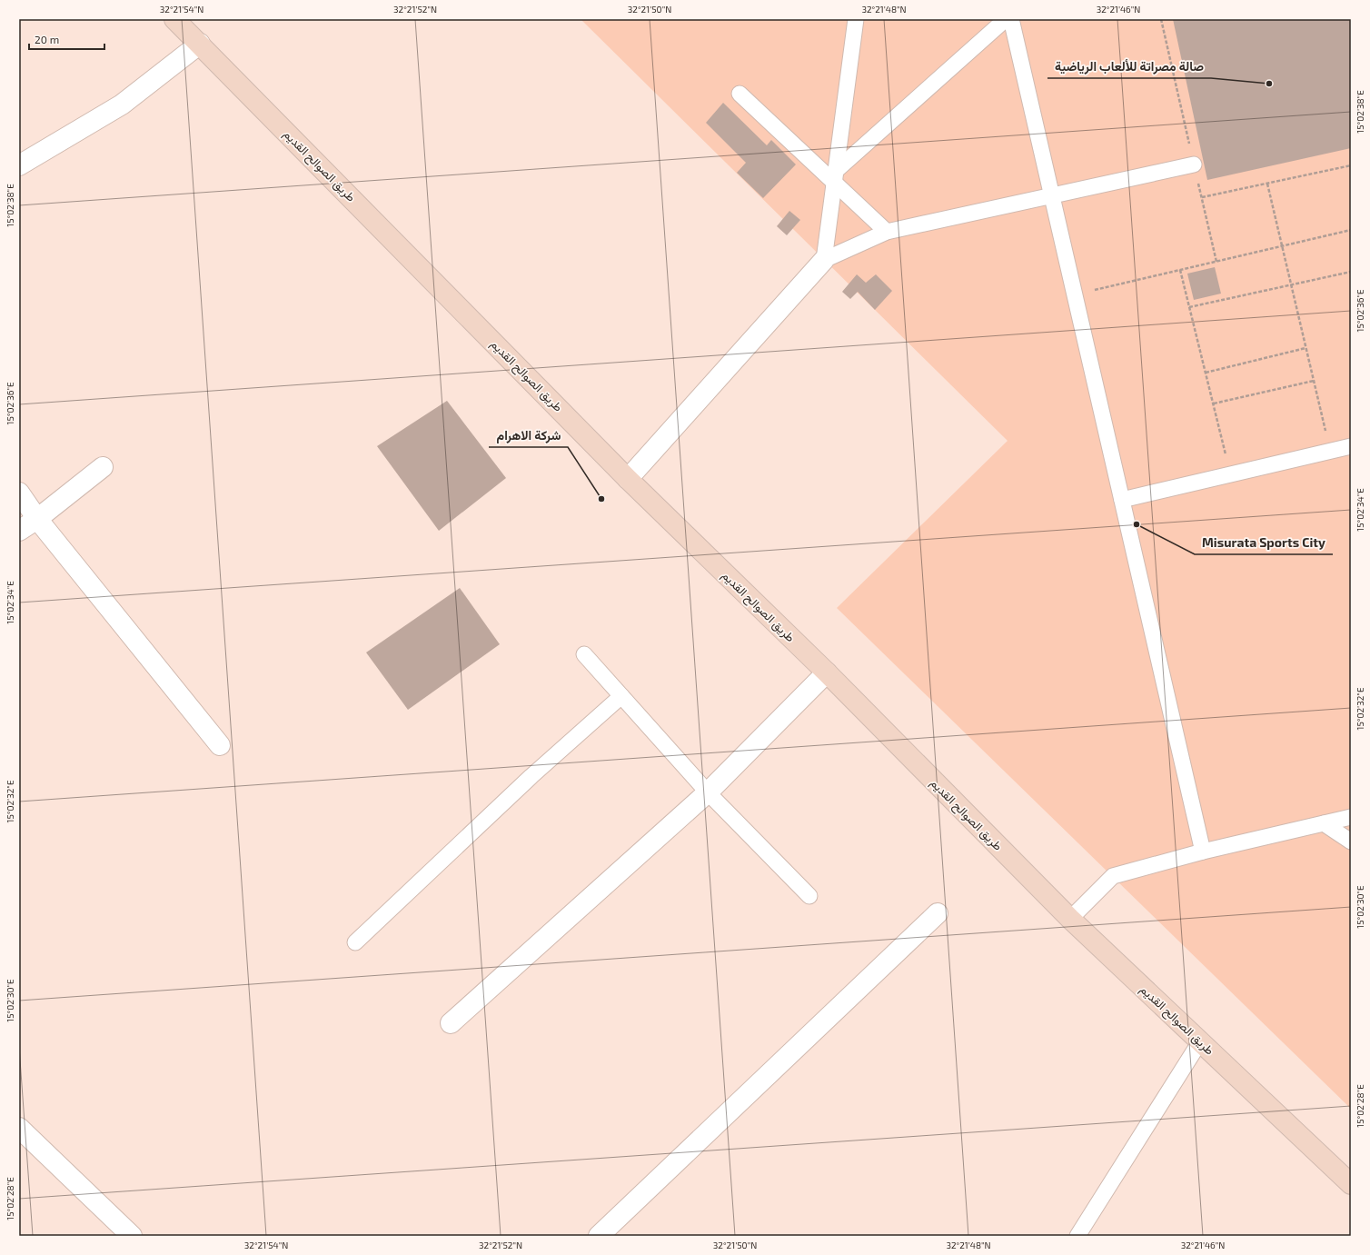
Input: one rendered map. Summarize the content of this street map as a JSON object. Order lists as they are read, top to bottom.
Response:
{
  "streets": {
    "main road": ["طريق الصوالح القديم"]
  },
  "places": ["صالة مصراتة للألعاب الرياضية", "شركة الاهرام", "Misurata Sports City"],
  "scale_bar": "20 m",
  "coordinates": [
    "32°21'54\"N",
    "32°21'52\"N",
    "32°21'50\"N",
    "32°21'48\"N",
    "32°21'46\"N",
    "15°02'38\"E",
    "15°02'36\"E",
    "15°02'34\"E",
    "15°02'32\"E",
    "15°02'30\"E",
    "15°02'28\"E"
  ]
}
